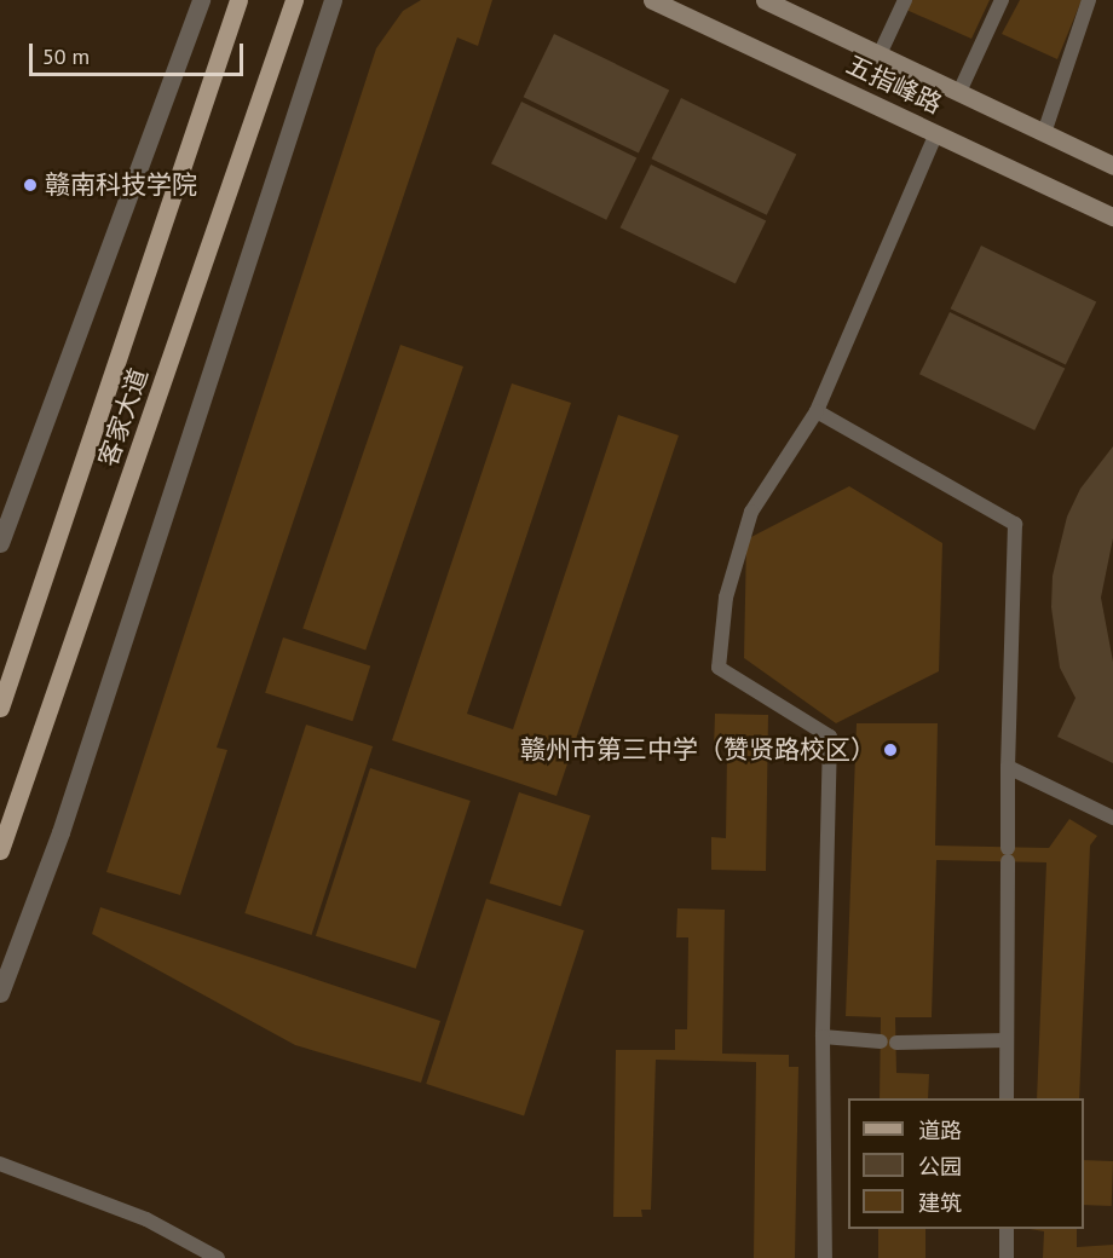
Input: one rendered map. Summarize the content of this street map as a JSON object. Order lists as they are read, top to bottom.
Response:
{
  "streets": {
    "main road": ["五指峰路", "客家大道"]
  },
  "places": ["赣南科技学院", "赣州市第三中学（赞贤路校区）"],
  "legend": ["道路", "公园", "建筑"],
  "scale_bar": "50 m"
}
